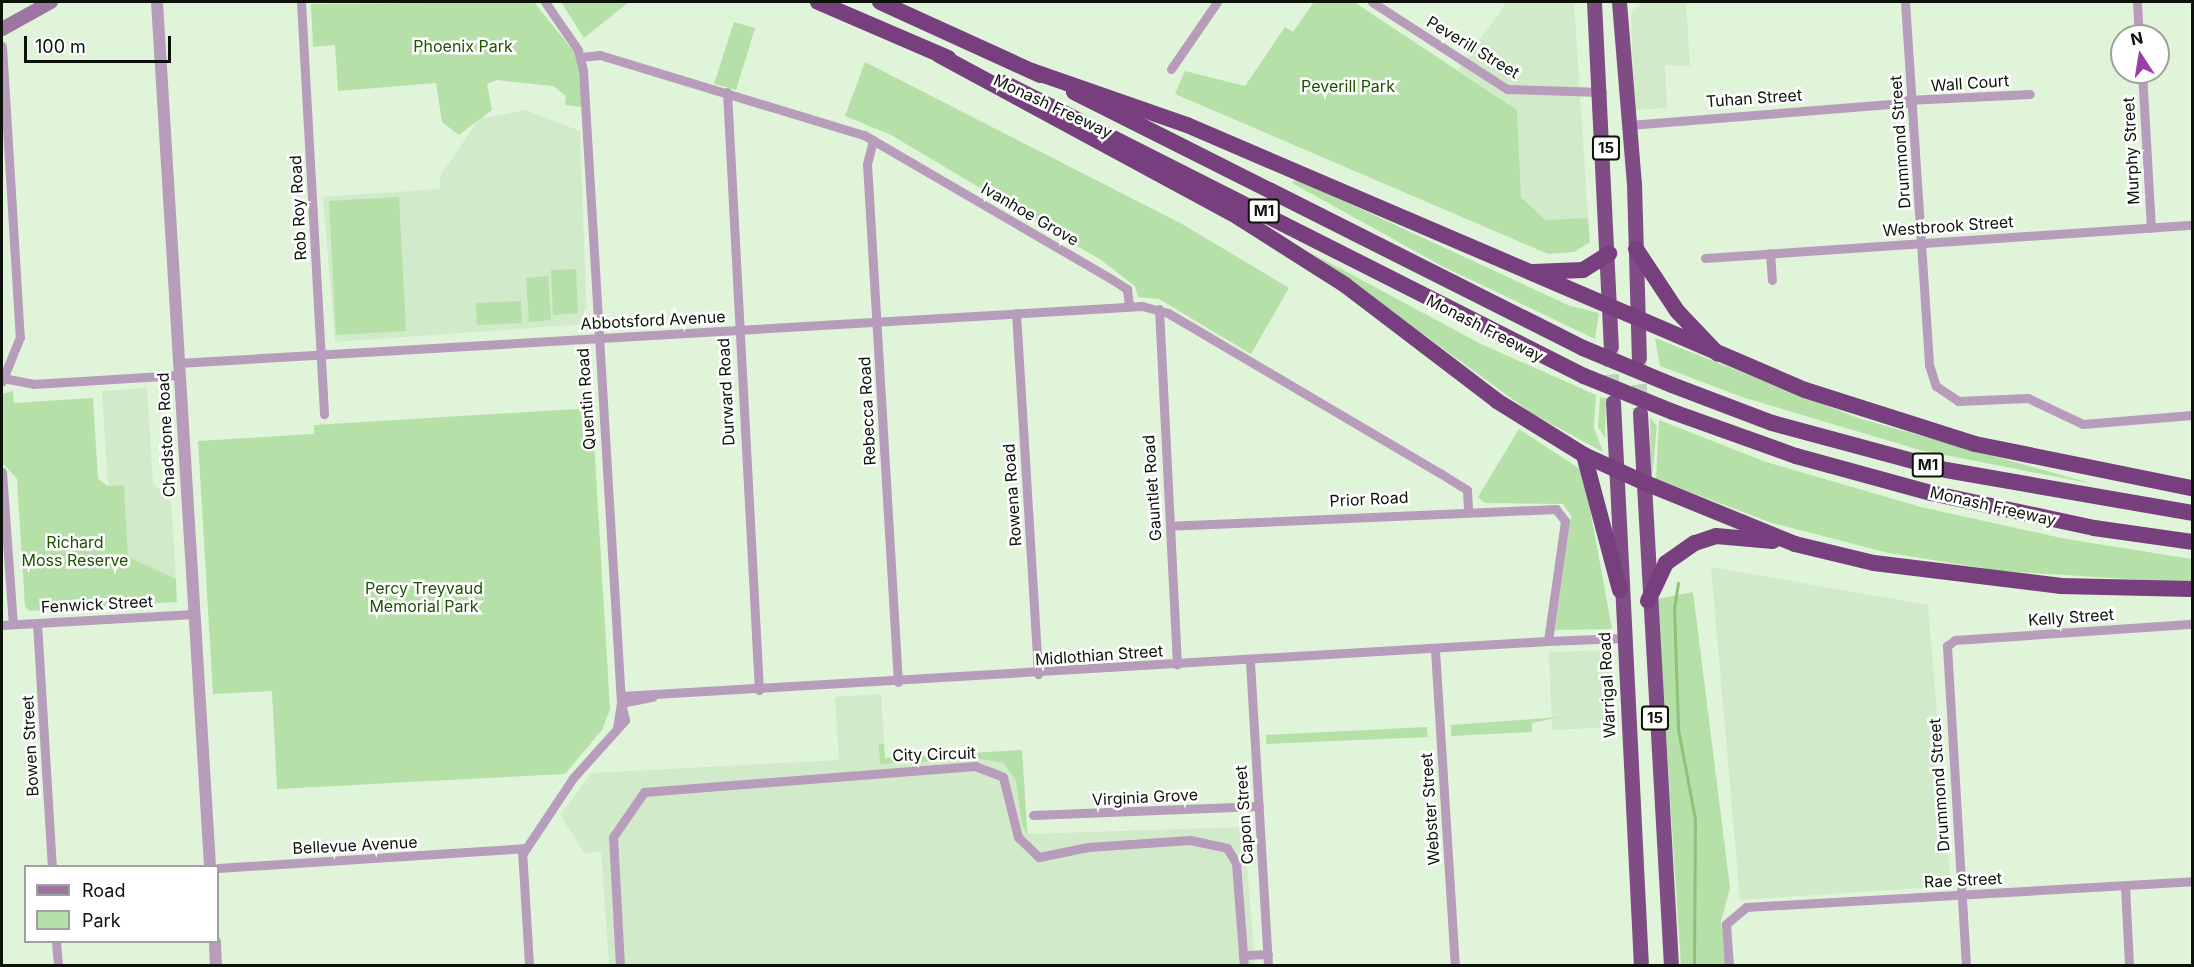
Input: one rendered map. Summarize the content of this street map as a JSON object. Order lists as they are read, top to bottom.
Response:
{
  "streets": {
    "highway": [
      "Monash Freeway",
      "15",
      "M1",
      "Warrigal Road"
    ],
    "street": [
      "Peverill Street",
      "Wall Court",
      "Tuhan Street",
      "Drummond Street",
      "Murphy Street",
      "Rob Roy Road",
      "Ivanhoe Grove",
      "Westbrook Street",
      "Abbotsford Avenue",
      "Durward Road",
      "Quentin Road",
      "Rebecca Road",
      "Chadstone Road",
      "Gauntlet Road",
      "Rowena Road",
      "Prior Road",
      "Fenwick Street",
      "Kelly Street",
      "Midlothian Street",
      "Bowen Street",
      "City Circuit",
      "Virginia Grove",
      "Webster Street",
      "Capon Street",
      "Bellevue Avenue",
      "Rae Street"
    ]
  },
  "crossings": [
    ["Peverill Street", "15"],
    ["Wall Court", "Tuhan Street"],
    ["Wall Court", "Drummond Street"],
    ["Tuhan Street", "Drummond Street"],
    ["Tuhan Street", "15"],
    ["Drummond Street", "Westbrook Street"],
    ["Drummond Street", "Kelly Street"],
    ["Drummond Street", "Rae Street"],
    ["Murphy Street", "Westbrook Street"],
    ["Rob Roy Road", "Abbotsford Avenue"],
    ["Ivanhoe Grove", "Abbotsford Avenue"],
    ["Ivanhoe Grove", "Durward Road"],
    ["Ivanhoe Grove", "Quentin Road"],
    ["Ivanhoe Grove", "Rebecca Road"],
    ["Abbotsford Avenue", "Durward Road"],
    ["Abbotsford Avenue", "Quentin Road"],
    ["Abbotsford Avenue", "Rebecca Road"],
    ["Abbotsford Avenue", "Chadstone Road"],
    ["Abbotsford Avenue", "Rowena Road"],
    ["Durward Road", "Midlothian Street"],
    ["Quentin Road", "Midlothian Street"],
    ["Quentin Road", "Bellevue Avenue"],
    ["Rebecca Road", "Midlothian Street"],
    ["Chadstone Road", "Fenwick Street"],
    ["Gauntlet Road", "Prior Road"],
    ["Gauntlet Road", "Midlothian Street"],
    ["Rowena Road", "Midlothian Street"],
    ["Prior Road", "Midlothian Street"],
    ["Fenwick Street", "Bowen Street"],
    ["Midlothian Street", "Warrigal Road"],
    ["Midlothian Street", "Webster Street"],
    ["Midlothian Street", "Capon Street"],
    ["Virginia Grove", "Capon Street"]
  ],
  "parks": [
    "Phoenix Park",
    "Peverill Park",
    "Richard Moss Reserve",
    "Percy Treyvaud Memorial Park"
  ],
  "legend": ["Road", "Park"],
  "scale_bar": "100 m",
  "north": "top"
}
